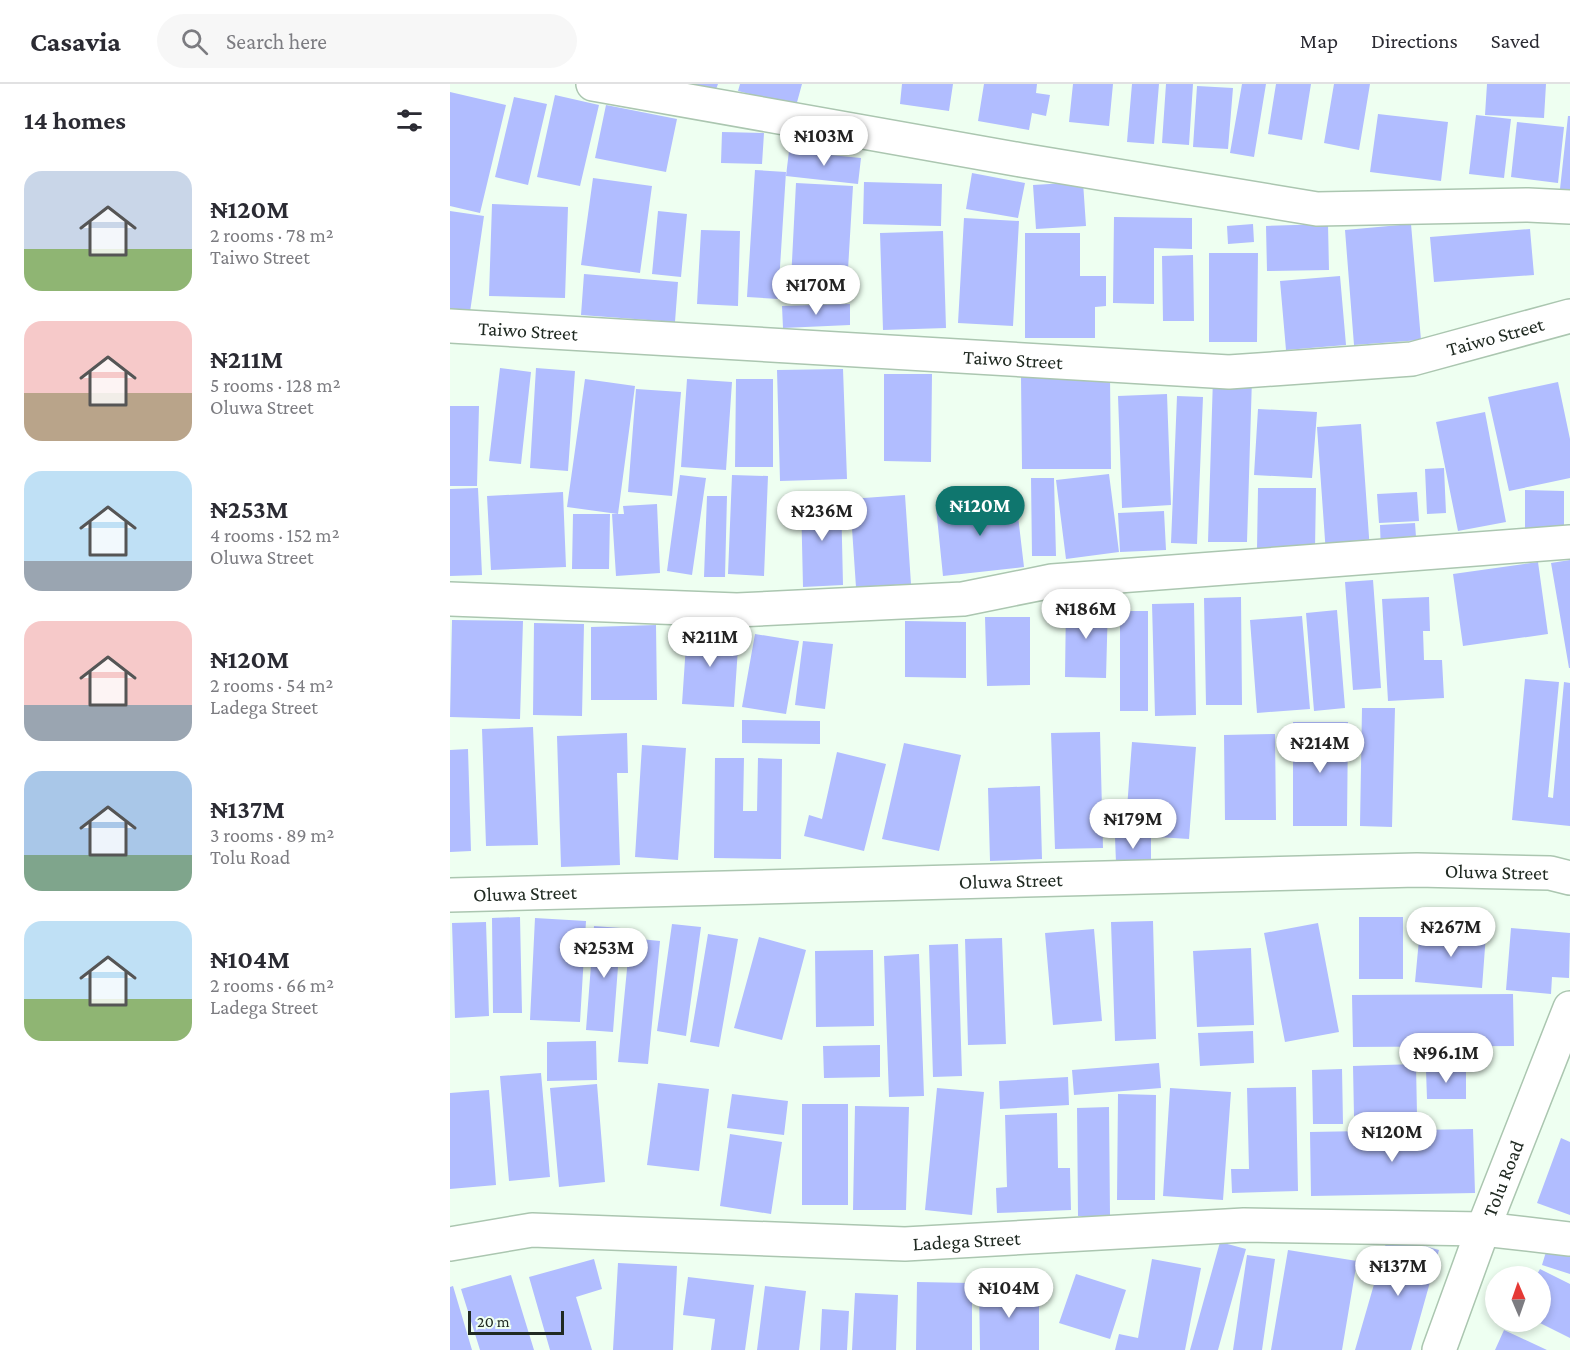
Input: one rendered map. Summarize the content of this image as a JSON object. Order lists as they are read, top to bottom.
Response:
{
  "streets": {
    "street": [
      "Taiwo Street",
      "Oluwa Street",
      "Tolu Road",
      "Ladega Street"
    ]
  },
  "crossings": [
    ["Tolu Road", "Ladega Street"]
  ],
  "scale_bar": "20 m",
  "north": "top",
  "page": {
    "header": "Casavia",
    "search": "Search here",
    "nav": ["Map", "Directions", "Saved"],
    "heading": "14 homes",
    "price": [
      "₦103M",
      "₦170M",
      "₦120M",
      "₦236M",
      "₦186M",
      "₦211M",
      "₦214M",
      "₦179M",
      "₦267M",
      "₦253M",
      "₦96.1M",
      "₦120M",
      "₦137M",
      "₦104M"
    ],
    "list": [
      {
        "name": "₦120M",
        "note": "2 rooms · 78 m² · Taiwo Street"
      },
      {
        "name": "₦211M",
        "note": "5 rooms · 128 m² · Oluwa Street"
      },
      {
        "name": "₦253M",
        "note": "4 rooms · 152 m² · Oluwa Street"
      },
      {
        "name": "₦120M",
        "note": "2 rooms · 54 m² · Ladega Street"
      },
      {
        "name": "₦137M",
        "note": "3 rooms · 89 m² · Tolu Road"
      },
      {
        "name": "₦104M",
        "note": "2 rooms · 66 m² · Ladega Street"
      }
    ],
    "scale": "20 m"
  }
}
